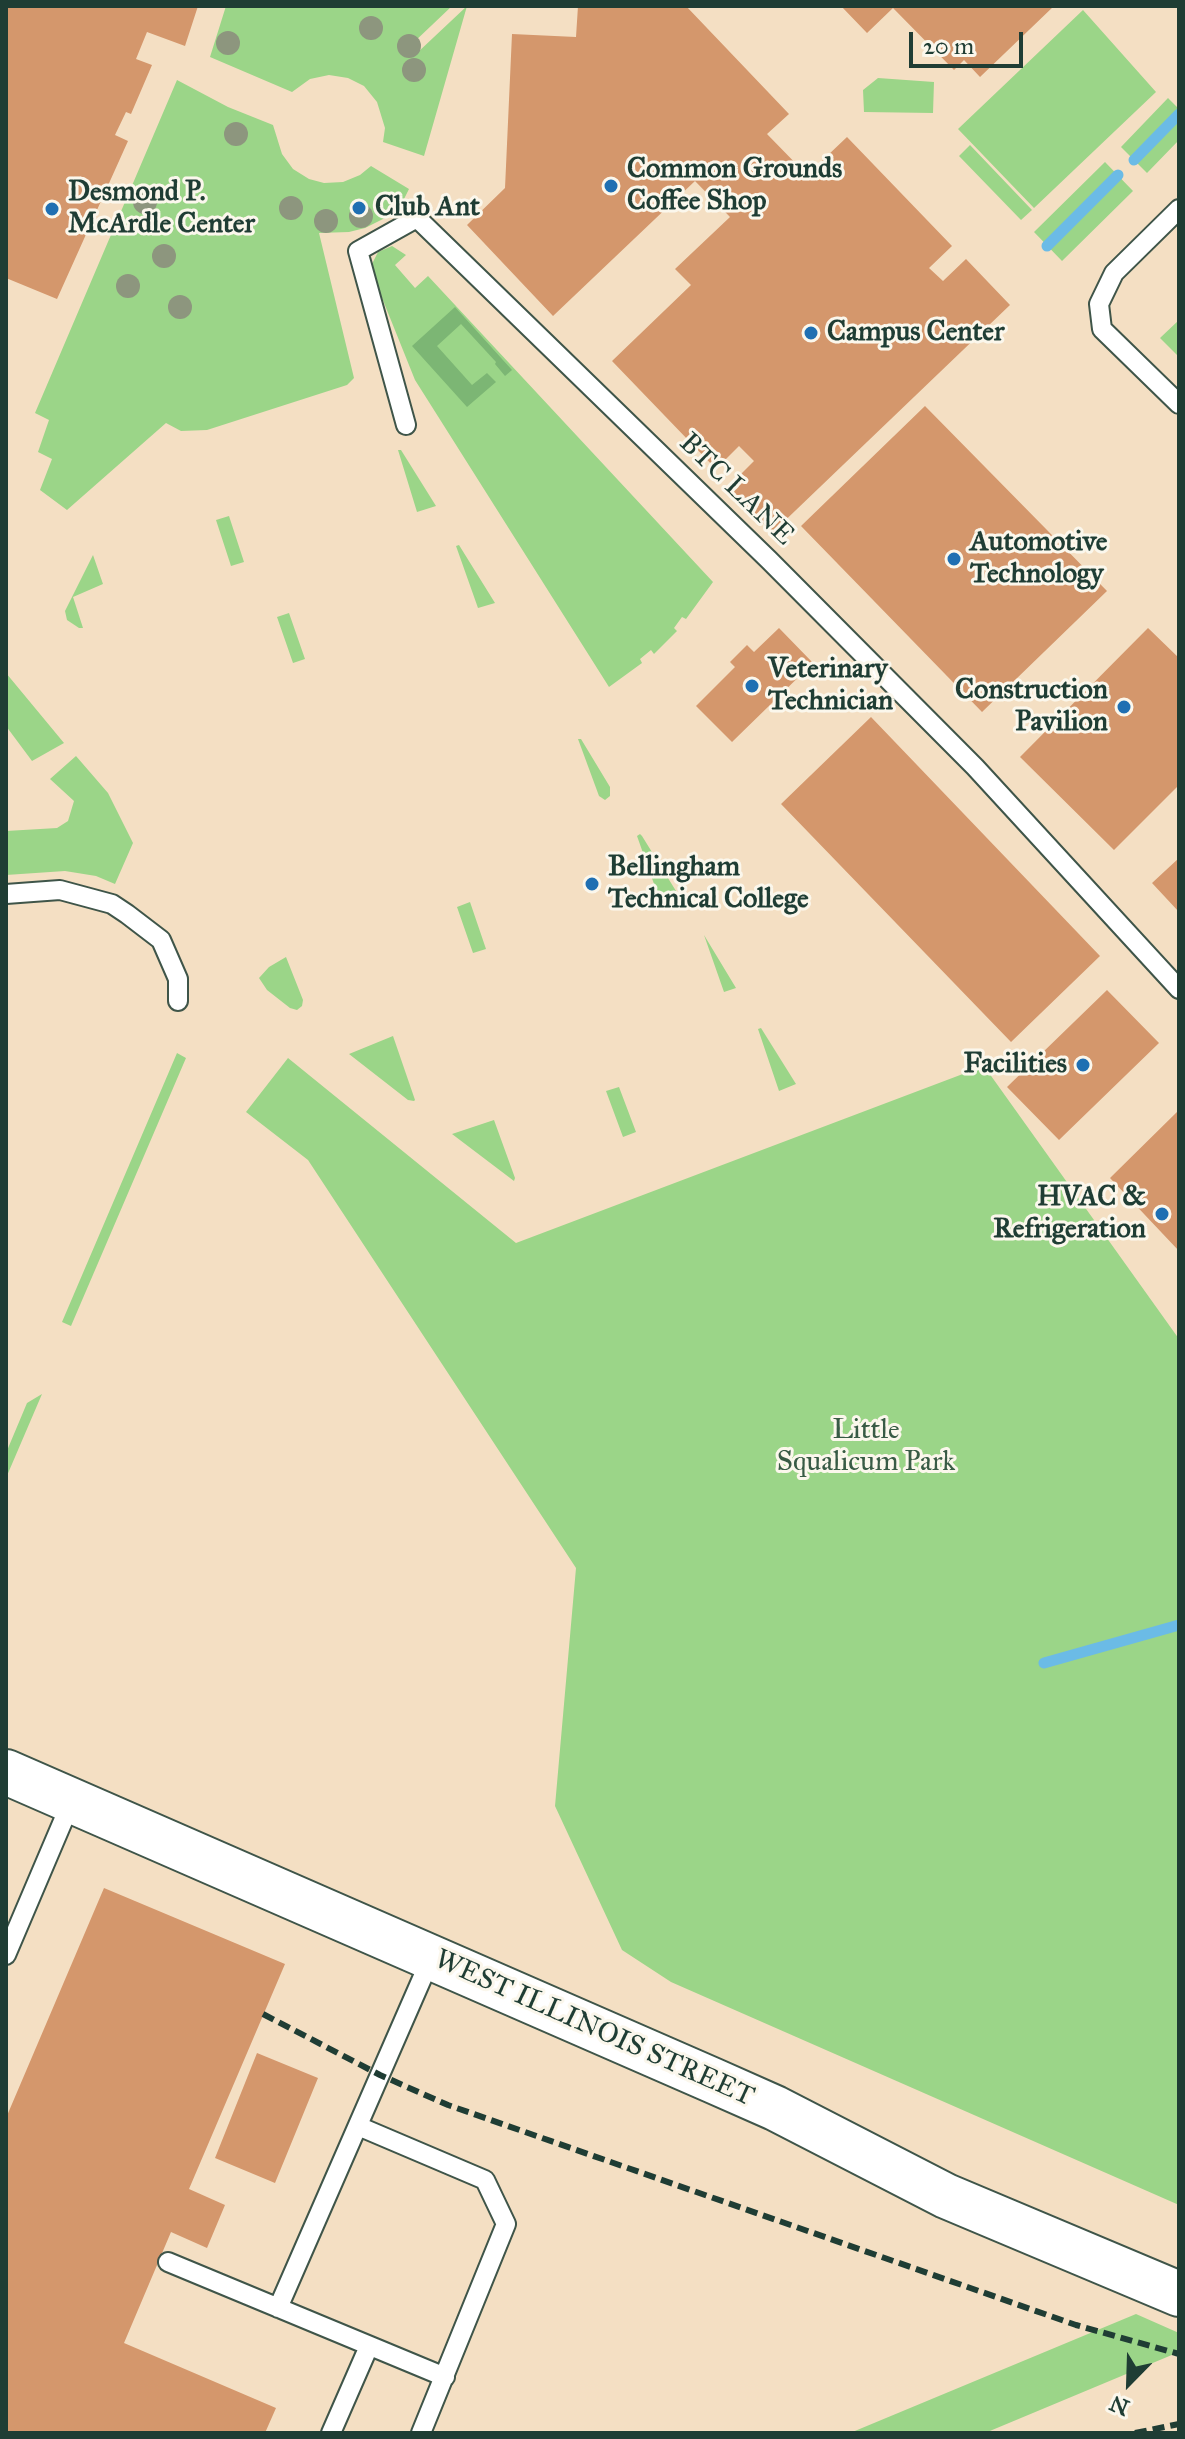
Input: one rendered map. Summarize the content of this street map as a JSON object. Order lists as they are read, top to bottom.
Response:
{
  "streets": {
    "street": ["WEST ILLINOIS STREET"],
    "lane": ["BTC LANE"]
  },
  "parks": ["Little Squalicum Park"],
  "places": [
    "Common Grounds Coffee Shop",
    "Club Ant",
    "Desmond P. McArdle Center",
    "Campus Center",
    "Automotive Technology",
    "Veterinary Technician",
    "Construction Pavilion",
    "Bellingham Technical College",
    "Facilities",
    "HVAC & Refrigeration"
  ],
  "scale_bar": "20 m",
  "north": "bottom left"
}
